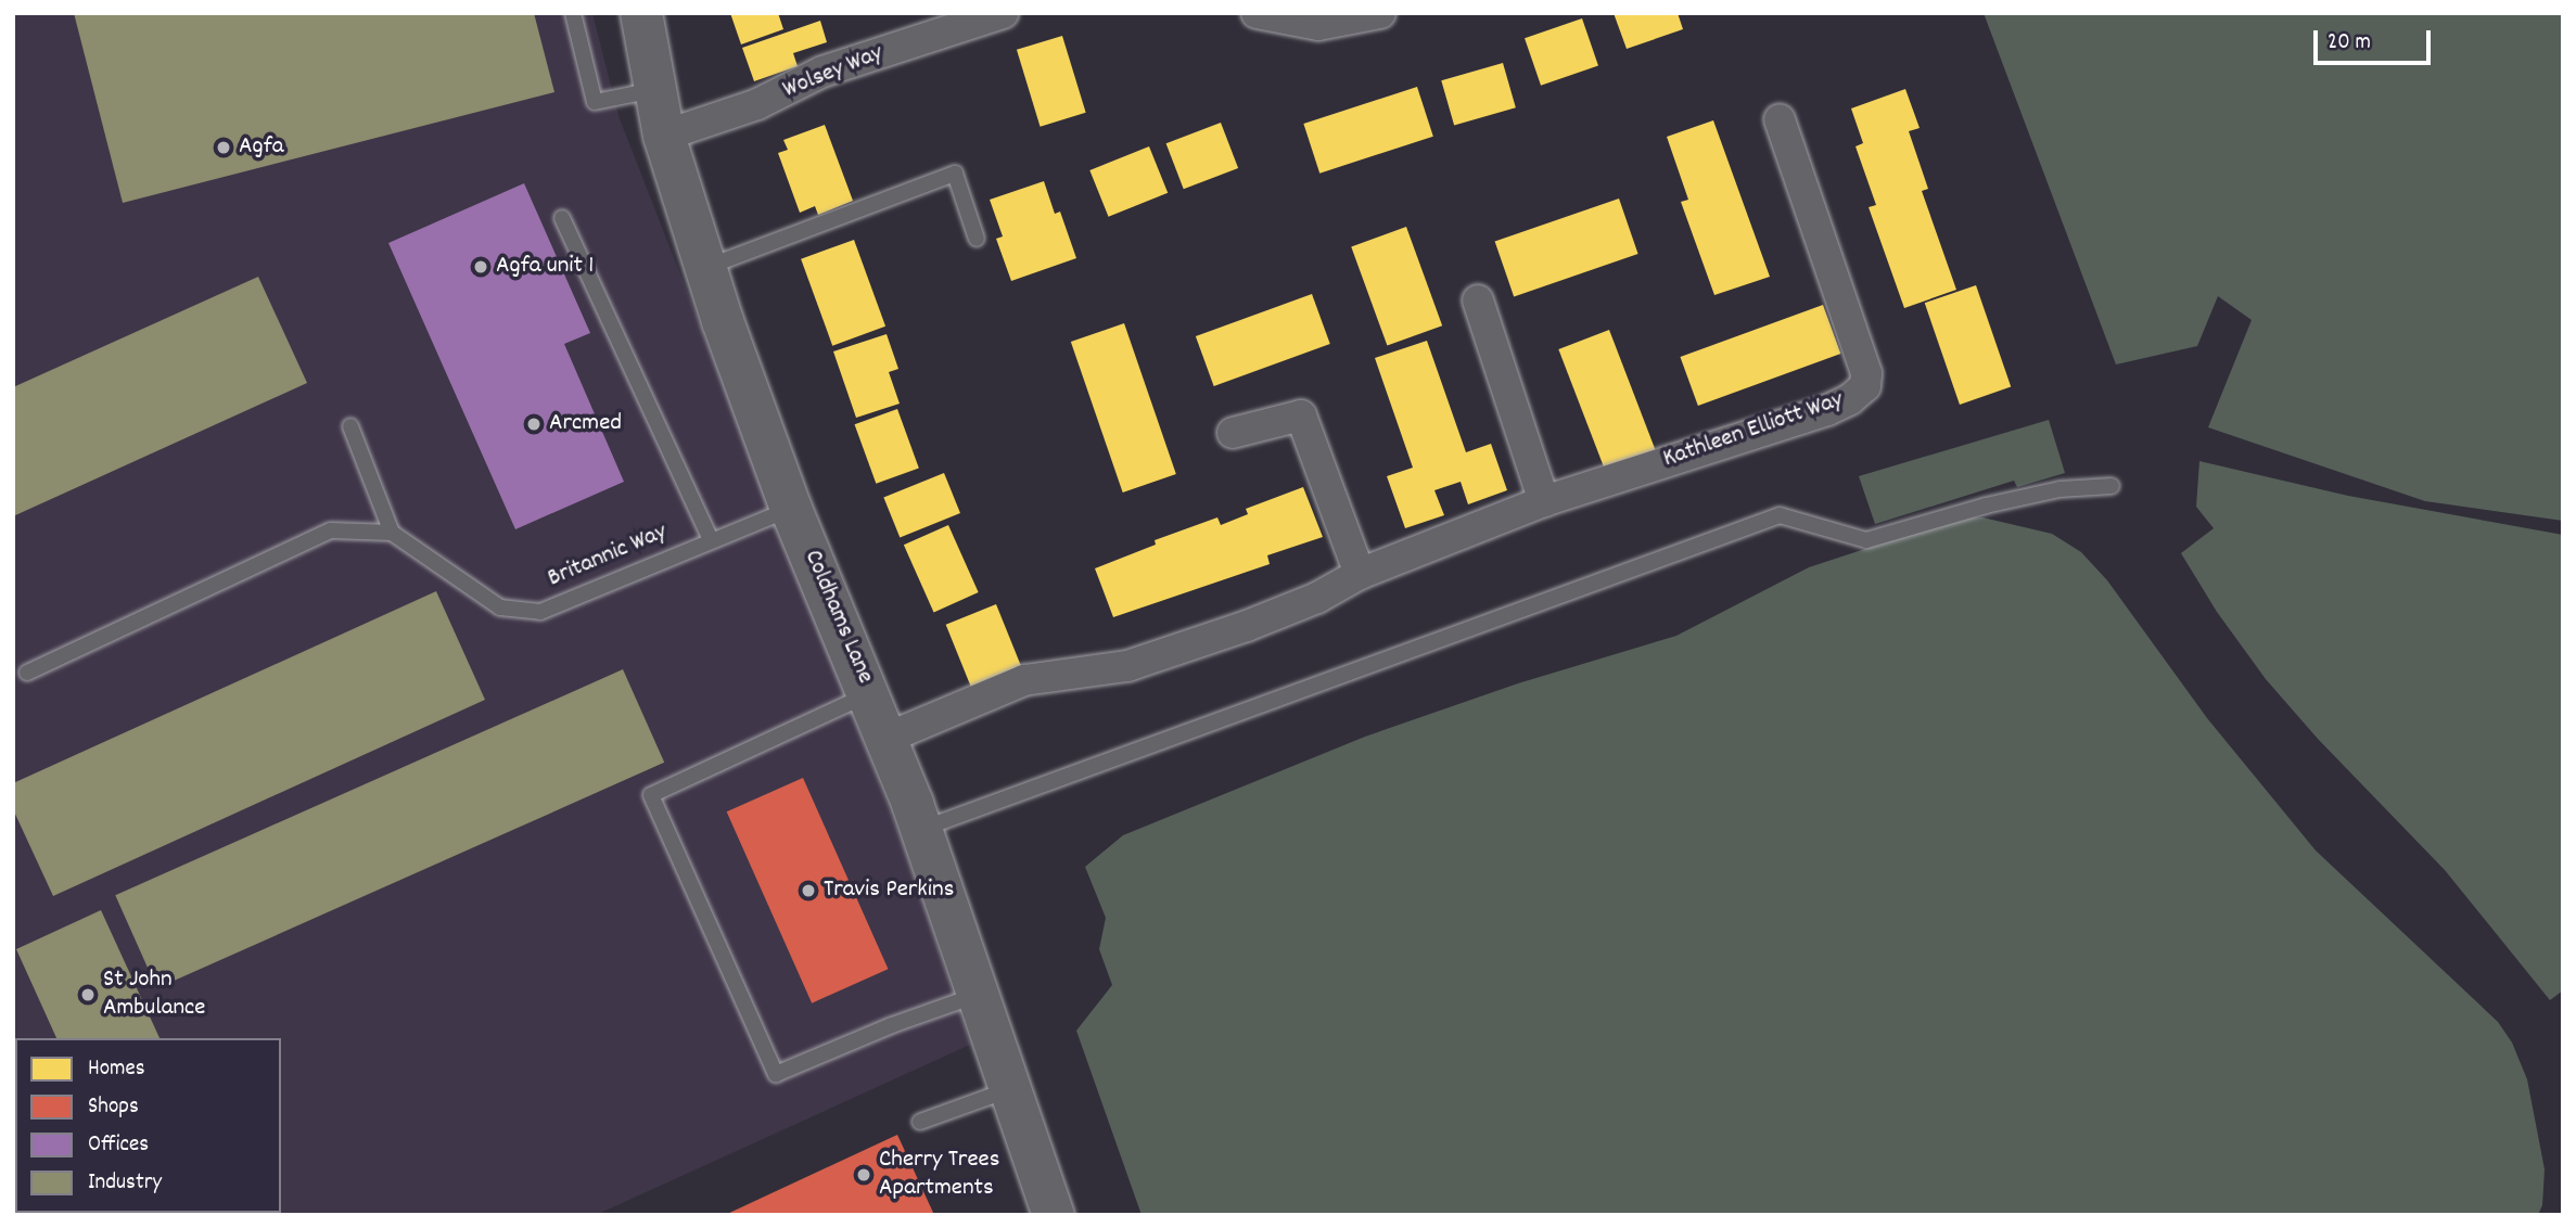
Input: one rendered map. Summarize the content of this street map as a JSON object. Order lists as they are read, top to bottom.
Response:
{
  "streets": {
    "street": ["Wolsey Way", "Kathleen Elliott Way", "Coldhams Lane"],
    "lane": ["Britannic Way"]
  },
  "crossings": [
    ["Wolsey Way", "Coldhams Lane"],
    ["Kathleen Elliott Way", "Coldhams Lane"],
    ["Britannic Way", "Coldhams Lane"]
  ],
  "places": [
    "Agfa",
    "Agfa unit 1",
    "Arcmed",
    "Travis Perkins",
    "St John Ambulance",
    "Cherry Trees Apartments"
  ],
  "legend": [
    "Homes",
    "Shops",
    "Offices",
    "Industry"
  ],
  "scale_bar": "20 m"
}
